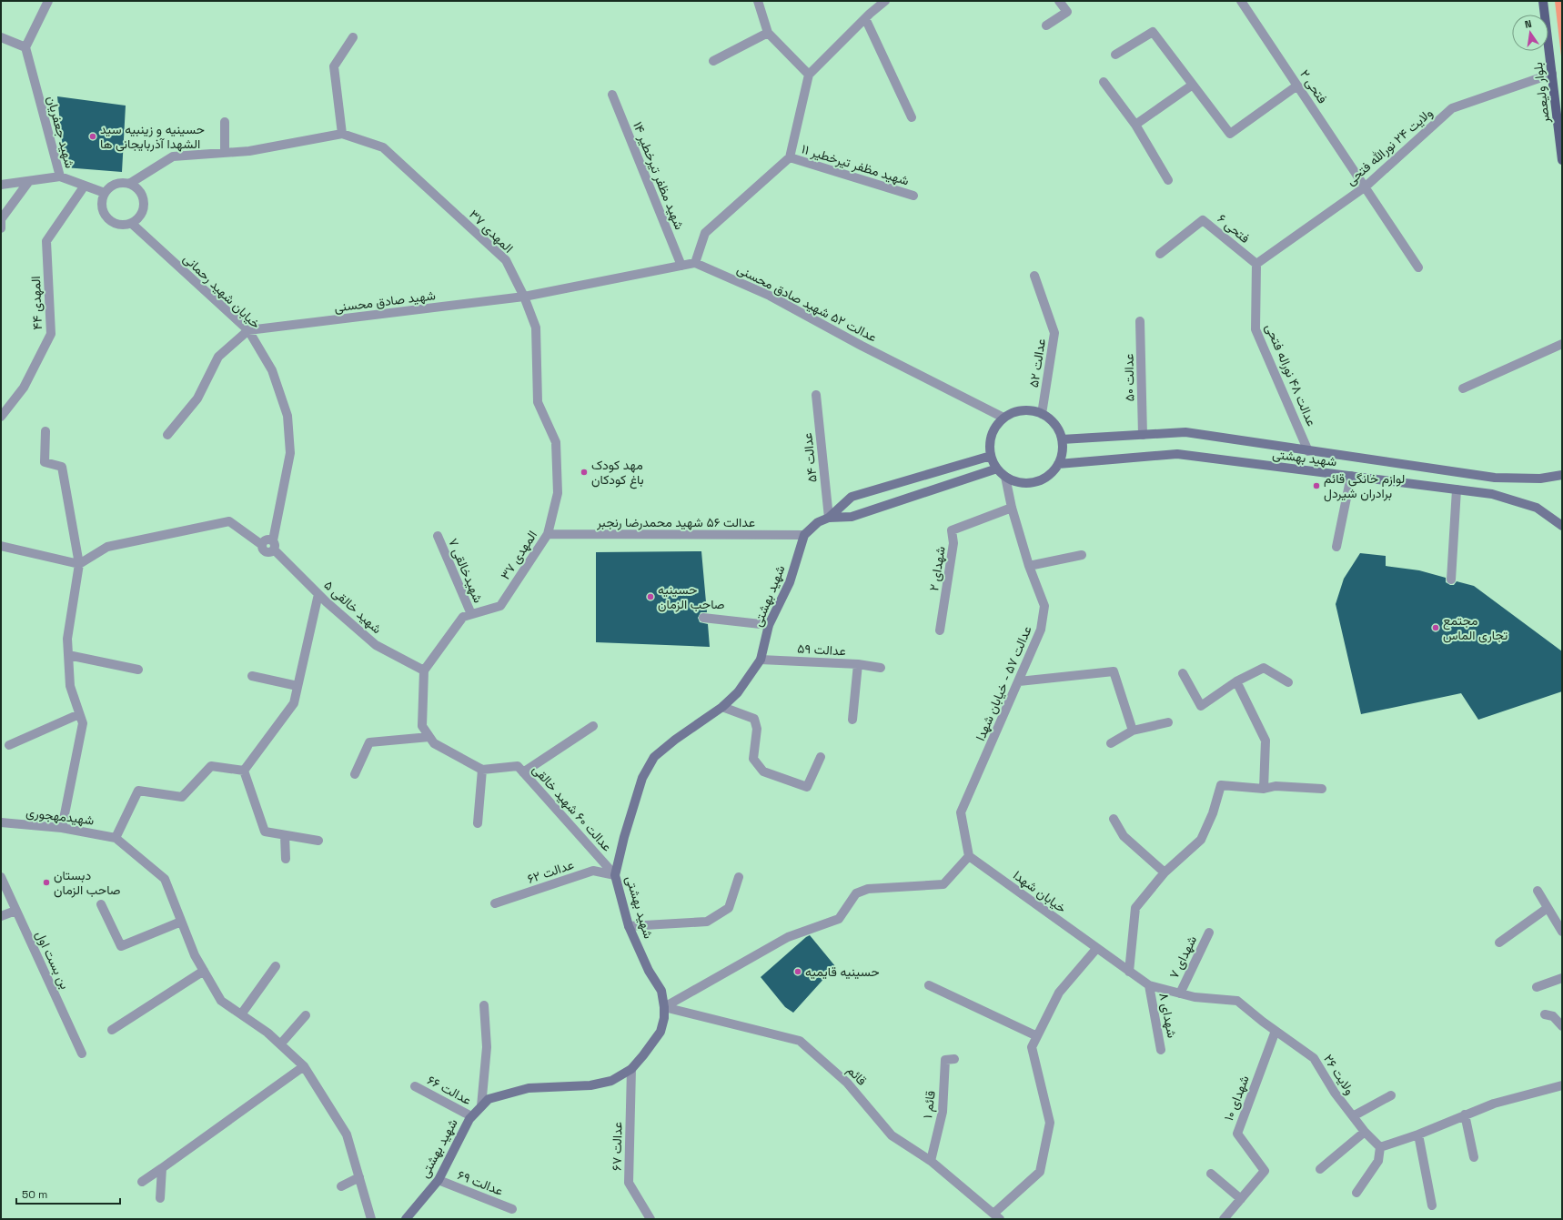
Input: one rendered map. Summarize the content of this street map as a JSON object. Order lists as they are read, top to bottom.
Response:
{
  "streets": {
    "main road": ["بلوار ولیعصر", "شهید بهشتی"],
    "street": [
      "فتحی ۲",
      "شهید جعفریان",
      "ولایت ۲۴ نورالله فتحی",
      "شهید مظفر تیرخطیر ۱۱",
      "شهید مظفر تیرخطیر ۱۴",
      "فتحی ۶",
      "المهدی ۳۷",
      "خیابان شهید رحمانی",
      "شهید صادق محسنی",
      "المهدی ۴۴",
      "عدالت ۵۲ شهید صادق محسنی",
      "عدالت ۵۲",
      "عدالت ۴۸ نوراله فتحی",
      "عدالت ۵۰",
      "عدالت ۵۴",
      "عدالت ۵۶ شهید محمدرضا رنجبر",
      "شهدای ۲",
      "شهیدخالقی ۷",
      "شهید خالقی ۵",
      "عدالت ۵۹",
      "عدالت ۵۷ - خیابان شهدا",
      "عدالت ۶۰ شهید خالقی",
      "شهیدمهجوری",
      "عدالت ۶۲",
      "خیابان شهدا",
      "شهدای ۷",
      "بن بست اول",
      "شهدای ۸",
      "ولایت ۲۶",
      "قائم",
      "عدالت ۶۶",
      "شهدای ۱۰",
      "قائم ۱",
      "عدالت ۶۷",
      "عدالت ۶۹"
    ]
  },
  "crossings": [
    ["فتحی ۲", "ولایت ۲۴ نورالله فتحی"],
    ["بلوار ولیعصر", "ولایت ۲۴ نورالله فتحی"],
    ["شهید جعفریان", "المهدی ۳۷"],
    ["شهید جعفریان", "خیابان شهید رحمانی"],
    ["شهید جعفریان", "المهدی ۴۴"],
    ["ولایت ۲۴ نورالله فتحی", "فتحی ۶"],
    ["ولایت ۲۴ نورالله فتحی", "عدالت ۴۸ نوراله فتحی"],
    ["فتحی ۶", "عدالت ۴۸ نوراله فتحی"],
    ["المهدی ۳۷", "خیابان شهید رحمانی"],
    ["المهدی ۳۷", "شهید صادق محسنی"],
    ["المهدی ۳۷", "عدالت ۵۶ شهید محمدرضا رنجبر"],
    ["المهدی ۳۷", "شهیدخالقی ۷"],
    ["خیابان شهید رحمانی", "شهید صادق محسنی"],
    ["خیابان شهید رحمانی", "شهید خالقی ۵"],
    ["عدالت ۵۲ شهید صادق محسنی", "عدالت ۵۲"],
    ["عدالت ۵۲ شهید صادق محسنی", "شهید بهشتی"],
    ["عدالت ۵۲ شهید صادق محسنی", "عدالت ۵۷ - خیابان شهدا"],
    ["عدالت ۵۲", "شهید بهشتی"],
    ["عدالت ۵۲", "عدالت ۵۷ - خیابان شهدا"],
    ["عدالت ۴۸ نوراله فتحی", "شهید بهشتی"],
    ["عدالت ۵۰", "شهید بهشتی"],
    ["عدالت ۵۴", "شهید بهشتی"],
    ["شهید بهشتی", "عدالت ۵۶ شهید محمدرضا رنجبر"],
    ["شهید بهشتی", "عدالت ۵۹"],
    ["شهید بهشتی", "عدالت ۵۷ - خیابان شهدا"],
    ["شهید بهشتی", "عدالت ۶۰ شهید خالقی"],
    ["شهید بهشتی", "عدالت ۶۲"],
    ["شهید بهشتی", "قائم"],
    ["شهید بهشتی", "عدالت ۶۶"],
    ["شهید بهشتی", "عدالت ۶۷"],
    ["شهید بهشتی", "عدالت ۶۹"],
    ["شهدای ۲", "عدالت ۵۷ - خیابان شهدا"],
    ["عدالت ۵۷ - خیابان شهدا", "خیابان شهدا"],
    ["عدالت ۶۰ شهید خالقی", "عدالت ۶۲"],
    ["خیابان شهدا", "ولایت ۲۶"],
    ["شهدای ۷", "ولایت ۲۶"],
    ["شهدای ۸", "ولایت ۲۶"],
    ["ولایت ۲۶", "شهدای ۱۰"],
    ["قائم", "قائم ۱"]
  ],
  "places": [
    "حسینیه و زینبیه سید الشهدا آذربایجانی ها",
    "مهد کودک باغ کودکان",
    "لوازم خانگی قائم برادران شیردل",
    "حسینیه صاحب الزمان",
    "مجتمع تجاری الماس",
    "دبستان صاحب الزمان",
    "حسینیه قایمیه"
  ],
  "scale_bar": "50 m",
  "north": "top"
}
